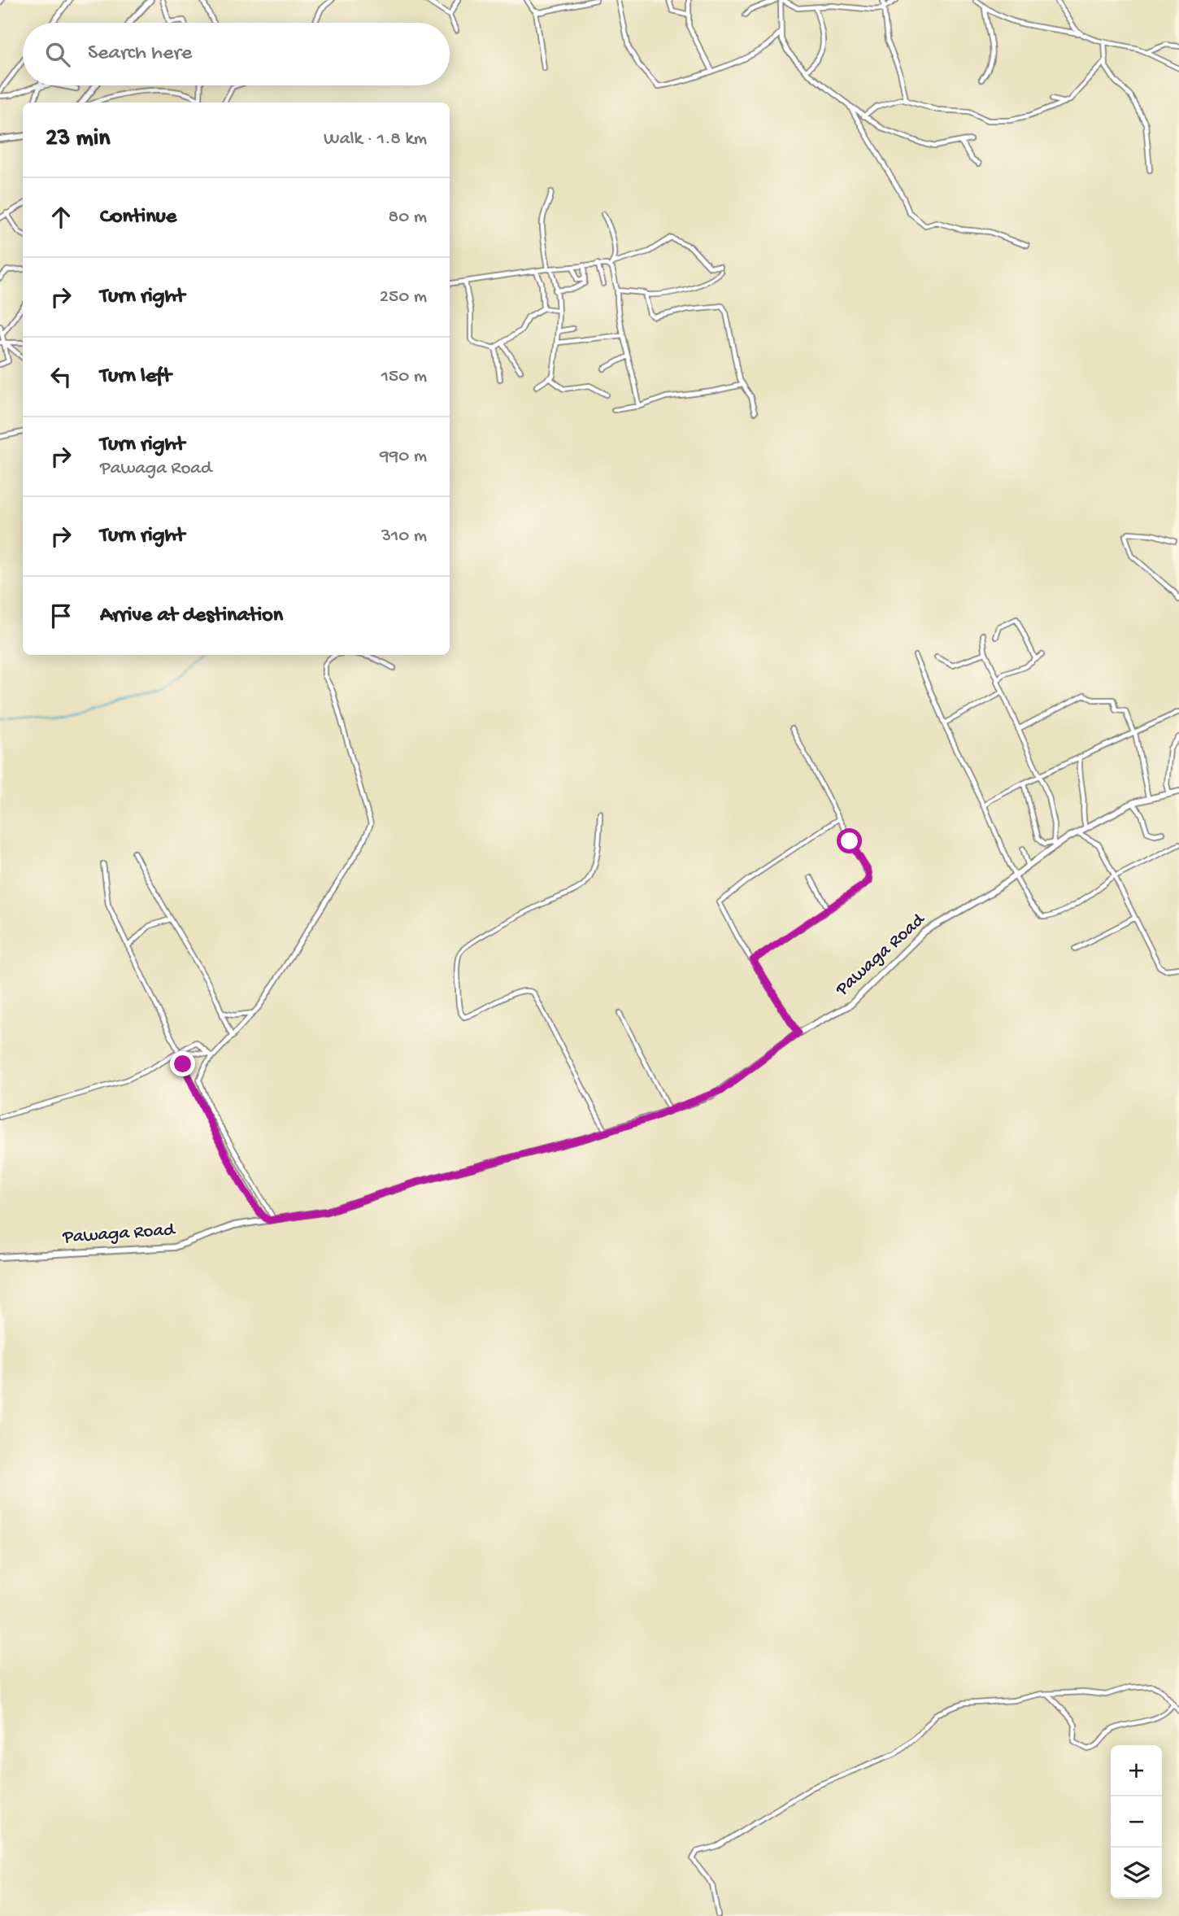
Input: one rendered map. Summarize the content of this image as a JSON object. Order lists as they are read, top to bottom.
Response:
{
  "streets": {
    "main road": ["Pawaga Road"]
  },
  "page": {
    "search": "Search here",
    "heading": ["23 min", "Walk · 1.8 km"],
    "list": [
      ["Continue", "80 m"],
      ["Turn right", "250 m"],
      ["Turn left", "150 m"],
      ["Turn right", "Pawaga Road", "990 m"],
      ["Turn right", "310 m"],
      "Arrive at destination"
    ],
    "map_buttons": ["+", "−"]
  }
}
